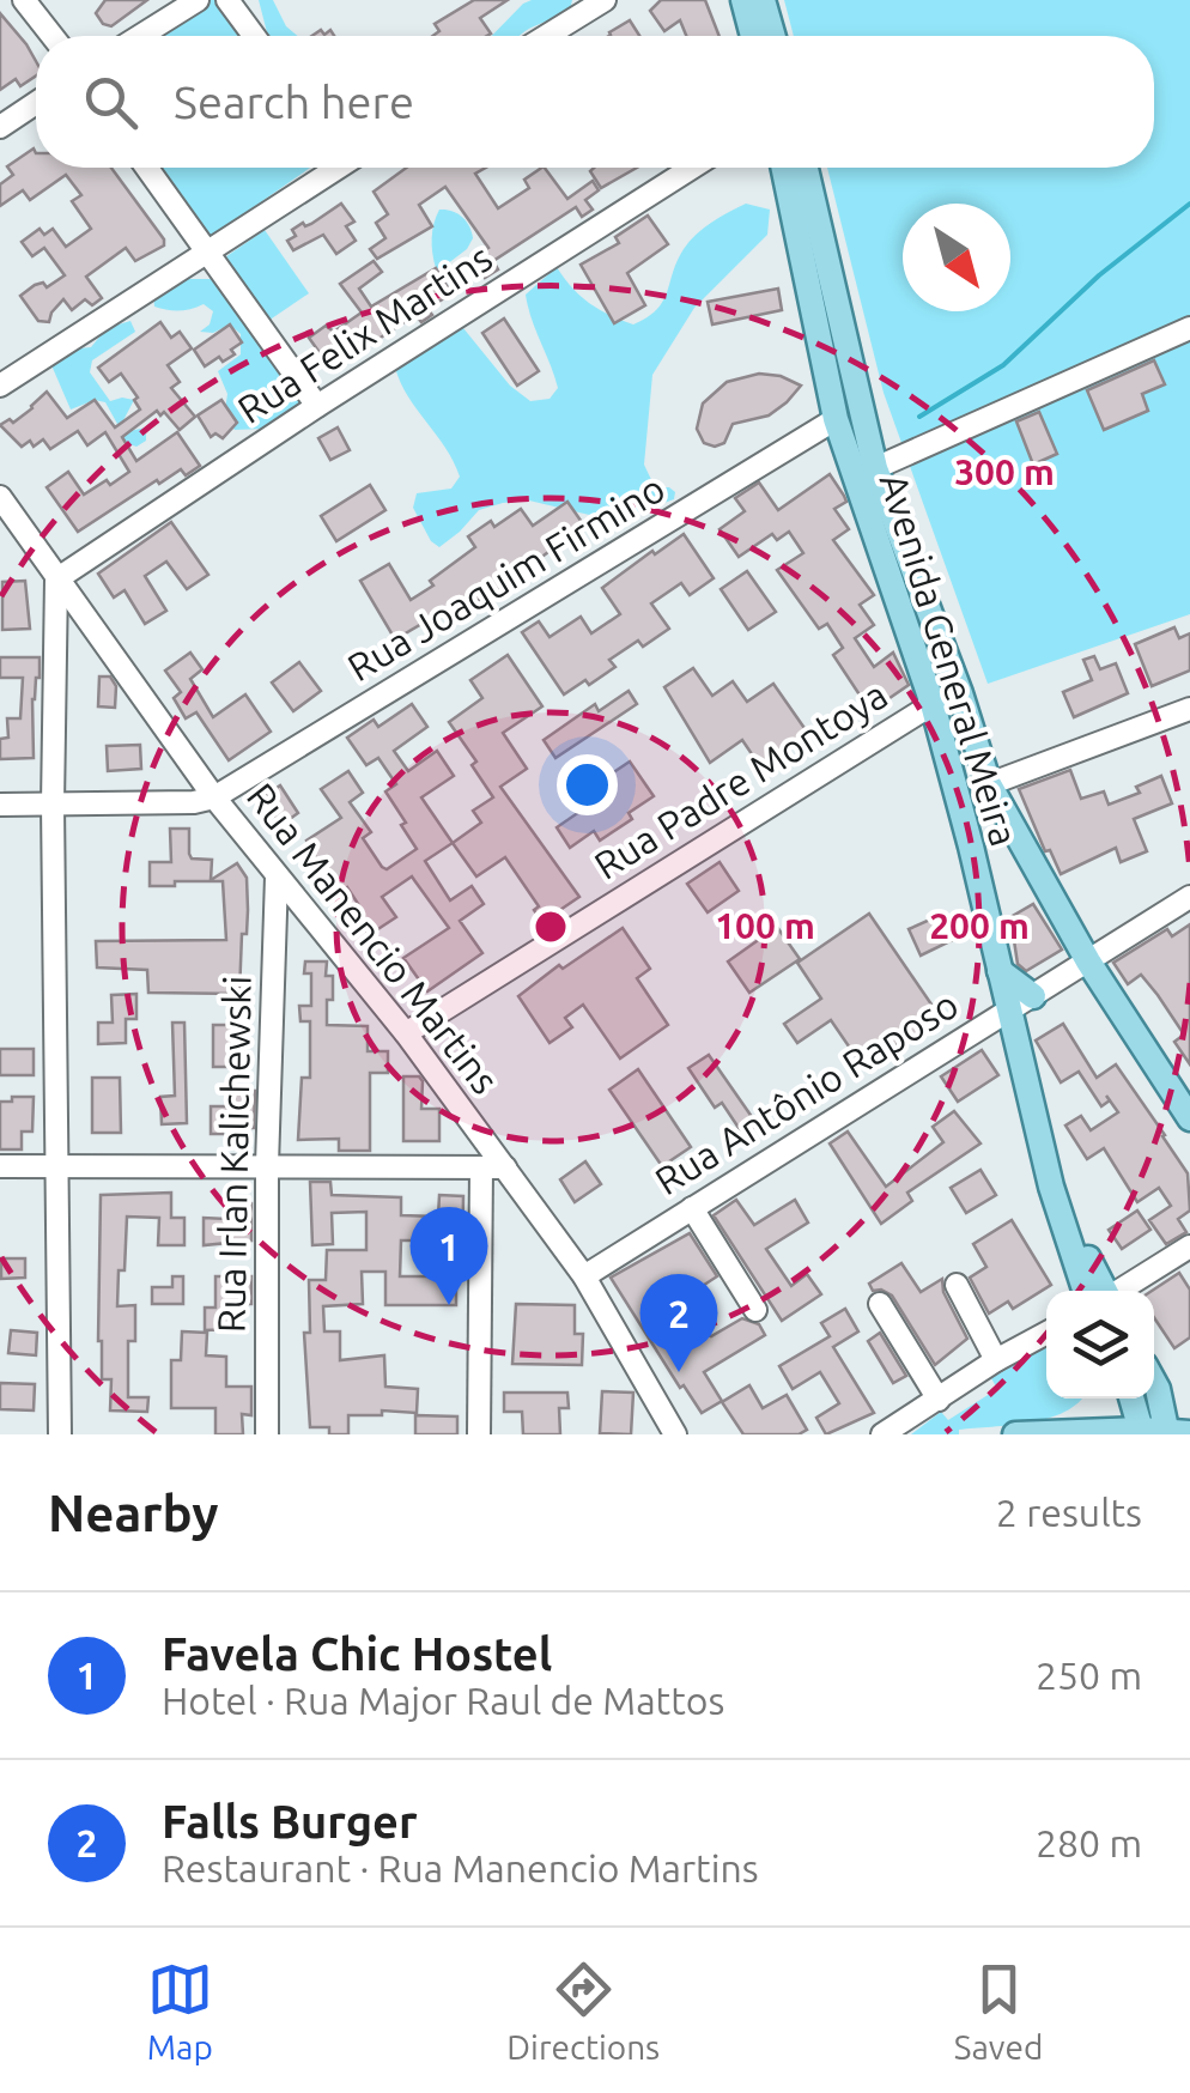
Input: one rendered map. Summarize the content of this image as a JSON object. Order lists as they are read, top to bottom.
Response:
{
  "streets": {
    "main road": ["Avenida General Meira"],
    "street": [
      "Rua Felix Martins",
      "Rua Joaquim Firmino",
      "Rua Padre Montoya",
      "Rua Manencio Martins",
      "Rua Antônio Raposo",
      "Rua Irlan Kalichewski"
    ]
  },
  "crossings": [
    ["Rua Felix Martins", "Rua Manencio Martins"],
    ["Rua Joaquim Firmino", "Avenida General Meira"],
    ["Rua Joaquim Firmino", "Rua Manencio Martins"],
    ["Avenida General Meira", "Rua Padre Montoya"],
    ["Avenida General Meira", "Rua Antônio Raposo"],
    ["Rua Padre Montoya", "Rua Manencio Martins"],
    ["Rua Manencio Martins", "Rua Antônio Raposo"],
    ["Rua Manencio Martins", "Rua Irlan Kalichewski"]
  ],
  "north": "bottom right",
  "page": {
    "search": "Search here",
    "pins": ["1", "2"],
    "heading": ["Nearby", "2 results"],
    "list": [
      {
        "mark": "1",
        "name": "Favela Chic Hostel",
        "note": "Hotel · Rua Major Raul de Mattos",
        "value": "250 m"
      },
      {
        "mark": "2",
        "name": "Falls Burger",
        "note": "Restaurant · Rua Manencio Martins",
        "value": "280 m"
      }
    ],
    "nav": ["Map", "Directions", "Saved"]
  },
  "rings": ["300 m", "100 m", "200 m"]
}
